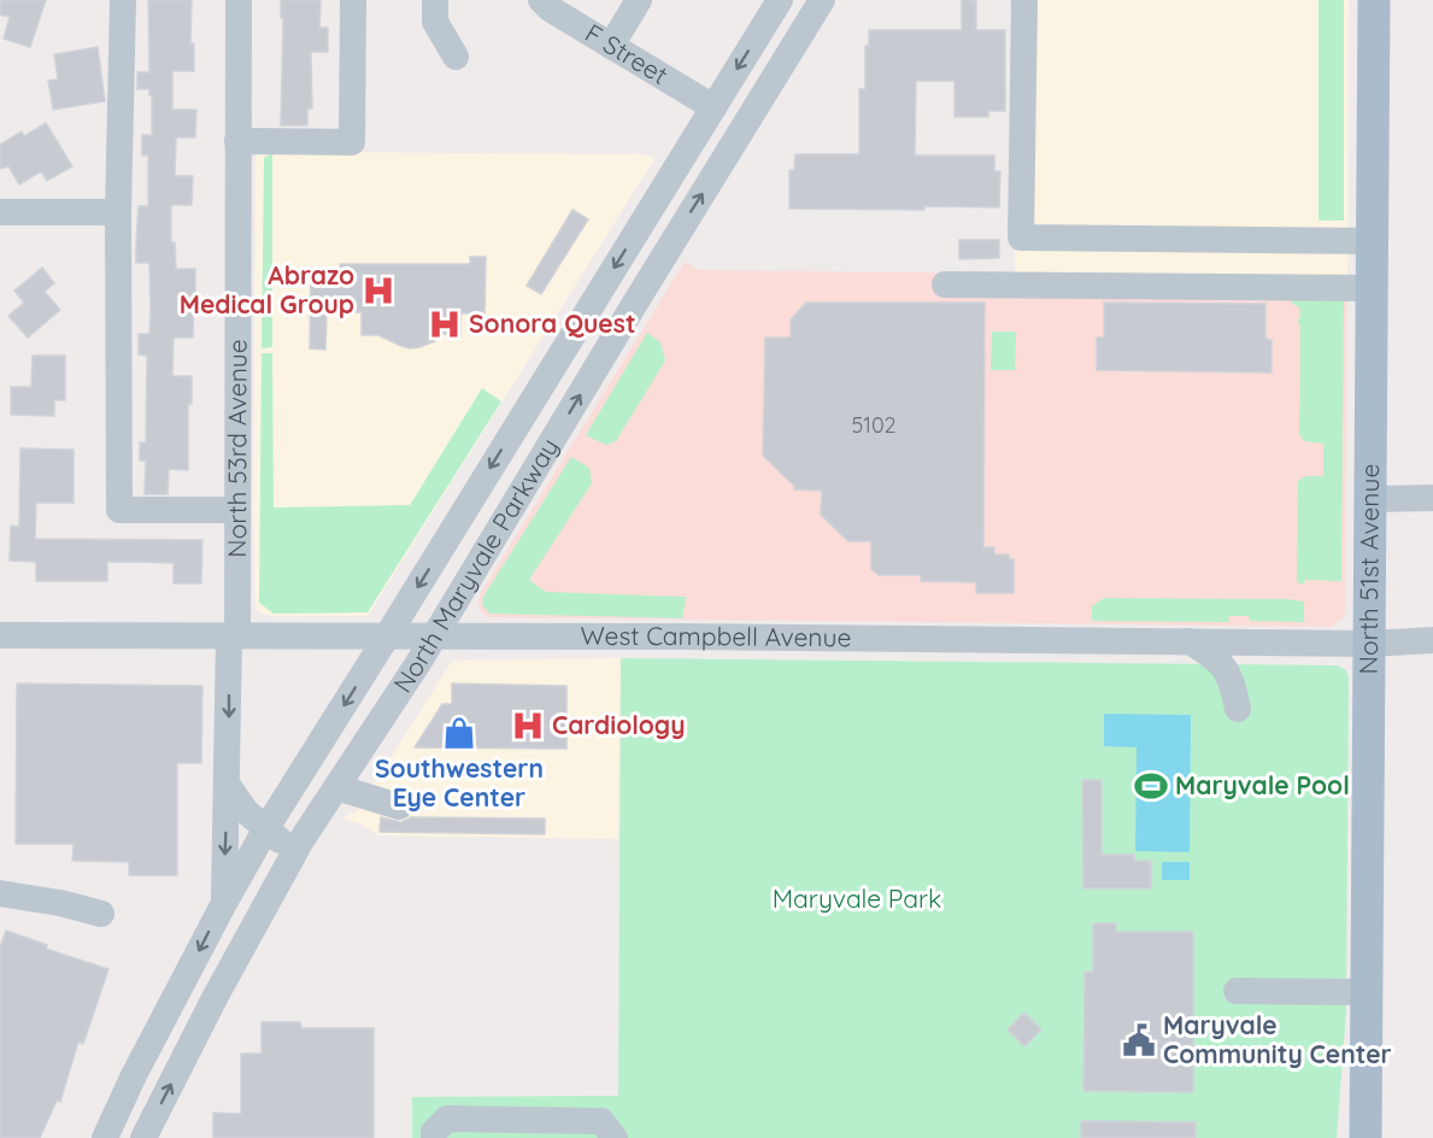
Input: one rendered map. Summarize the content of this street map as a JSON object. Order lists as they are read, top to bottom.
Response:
{
  "streets": {
    "main road": ["North 51st Avenue"],
    "street": [
      "F Street",
      "North 53rd Avenue",
      "North Maryvale Parkway",
      "West Campbell Avenue"
    ]
  },
  "crossings": [
    ["F Street", "North Maryvale Parkway"],
    ["North 53rd Avenue", "North Maryvale Parkway"],
    ["North 53rd Avenue", "West Campbell Avenue"],
    ["North Maryvale Parkway", "West Campbell Avenue"],
    ["North 51st Avenue", "West Campbell Avenue"]
  ],
  "parks": ["Maryvale Park"],
  "places": {
    "hospital": ["Abrazo Medical Group", "Sonora Quest", "Cardiology"],
    "shop": ["Southwestern Eye Center"],
    "sports": ["Maryvale Pool"],
    "public building": ["Maryvale Community Center"]
  },
  "house_numbers": ["5102"]
}
